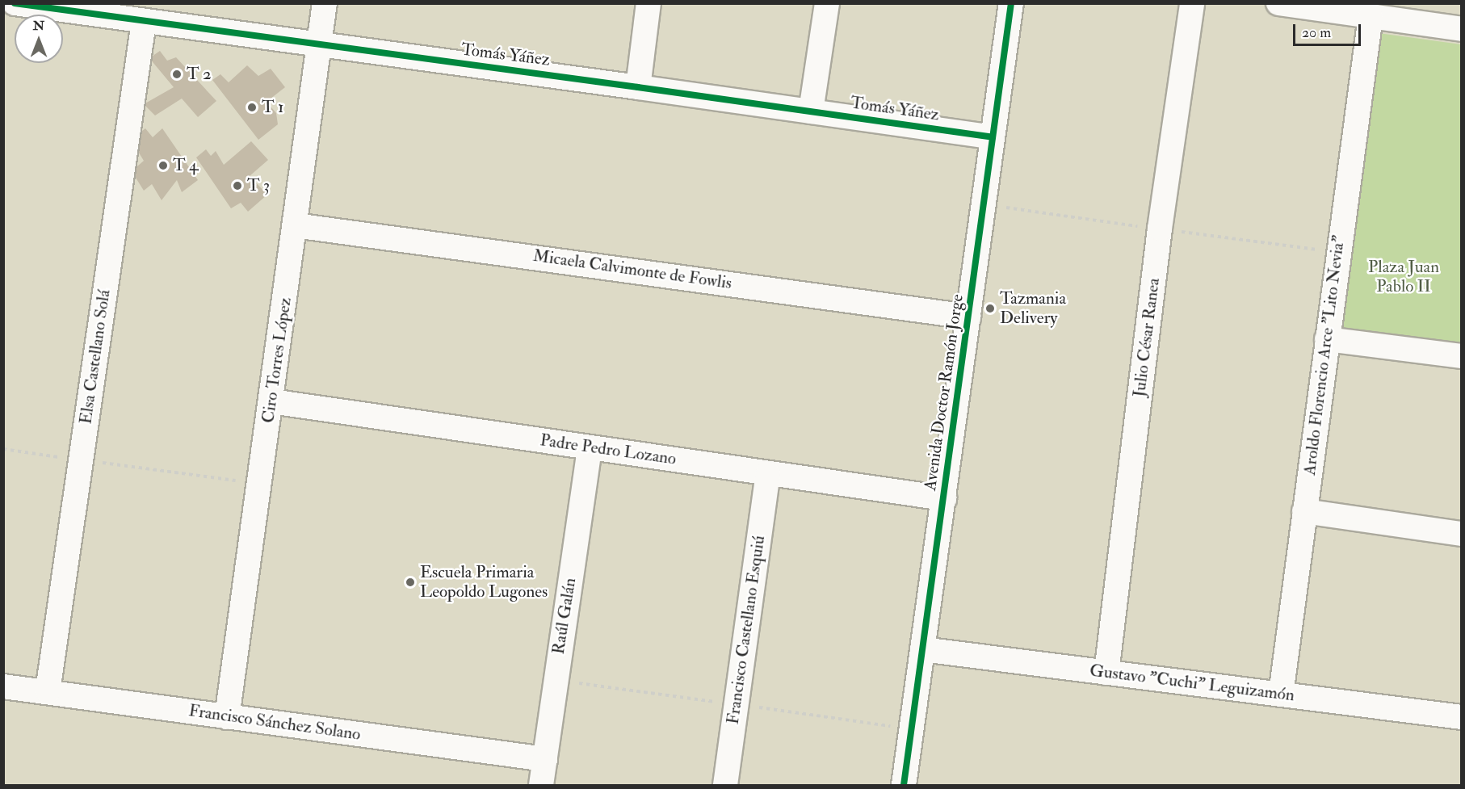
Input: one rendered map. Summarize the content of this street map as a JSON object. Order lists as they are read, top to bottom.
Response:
{
  "streets": {
    "street": [
      "Tomás Yáñez",
      "Micaela Calvimonte de Fowlis",
      "Julio César Ranea",
      "Aroldo Florencio Arce \"Lito Nevia\"",
      "Elsa Castellano Solá",
      "Ciro Torres López",
      "Avenida Doctor Ramón Jorge",
      "Padre Pedro Lozano",
      "Raúl Galán",
      "Francisco Castellano Esquiú",
      "Gustavo \"Cuchi\" Leguizamón",
      "Francisco Sánchez Solano"
    ]
  },
  "crossings": [
    ["Tomás Yáñez", "Elsa Castellano Solá"],
    ["Tomás Yáñez", "Ciro Torres López"],
    ["Tomás Yáñez", "Avenida Doctor Ramón Jorge"],
    ["Micaela Calvimonte de Fowlis", "Ciro Torres López"],
    ["Micaela Calvimonte de Fowlis", "Avenida Doctor Ramón Jorge"],
    ["Julio César Ranea", "Gustavo \"Cuchi\" Leguizamón"],
    ["Aroldo Florencio Arce \"Lito Nevia\"", "Gustavo \"Cuchi\" Leguizamón"],
    ["Elsa Castellano Solá", "Francisco Sánchez Solano"],
    ["Ciro Torres López", "Padre Pedro Lozano"],
    ["Ciro Torres López", "Francisco Sánchez Solano"],
    ["Avenida Doctor Ramón Jorge", "Padre Pedro Lozano"],
    ["Avenida Doctor Ramón Jorge", "Gustavo \"Cuchi\" Leguizamón"],
    ["Padre Pedro Lozano", "Raúl Galán"],
    ["Padre Pedro Lozano", "Francisco Castellano Esquiú"],
    ["Raúl Galán", "Francisco Sánchez Solano"]
  ],
  "parks": ["Plaza Juan Pablo II"],
  "places": [
    "T 2",
    "T 1",
    "T 4",
    "T 3",
    "Tazmania Delivery",
    "Escuela Primaria Leopoldo Lugones"
  ],
  "scale_bar": "20 m",
  "north": "top"
}
